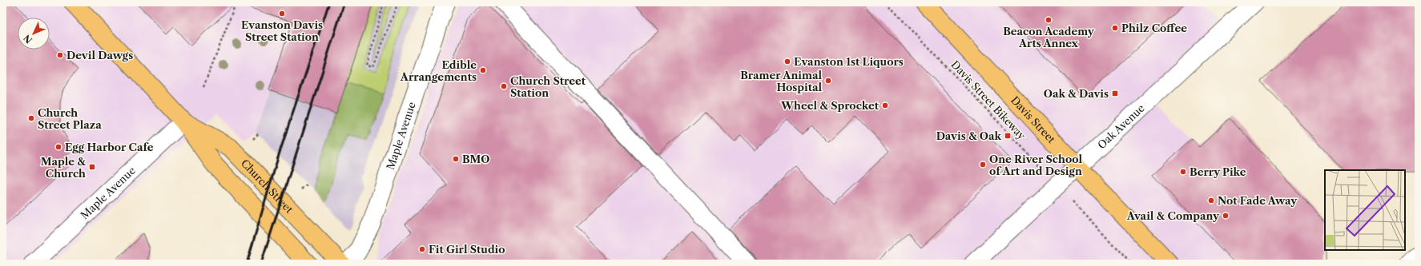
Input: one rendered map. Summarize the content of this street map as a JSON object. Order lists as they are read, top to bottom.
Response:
{
  "streets": {
    "main road": ["Davis Street", "Church Street"],
    "street": ["Oak Avenue", "Maple Avenue"],
    "path": ["Davis Street Bikeway"]
  },
  "crossings": [
    ["Davis Street Bikeway", "Oak Avenue"],
    ["Davis Street", "Oak Avenue"],
    ["Maple Avenue", "Church Street"]
  ],
  "places": {
    "other": [
      "Evanston Davis Street Station",
      "Beacon Academy Arts Annex",
      "Philz Coffee",
      "Devil Dawgs",
      "Evanston 1st Liquors",
      "Edible Arrangements",
      "Bramer Animal Hospital",
      "Church Street Station",
      "Wheel & Sprocket",
      "Church Street Plaza",
      "Egg Harbor Cafe",
      "BMO",
      "One River School of Art and Design",
      "Berry Pike",
      "Not Fade Away",
      "Avail & Company",
      "Fit Girl Studio"
    ],
    "transit": ["Oak & Davis", "Davis & Oak", "Maple & Church"]
  },
  "north": "bottom left"
}
